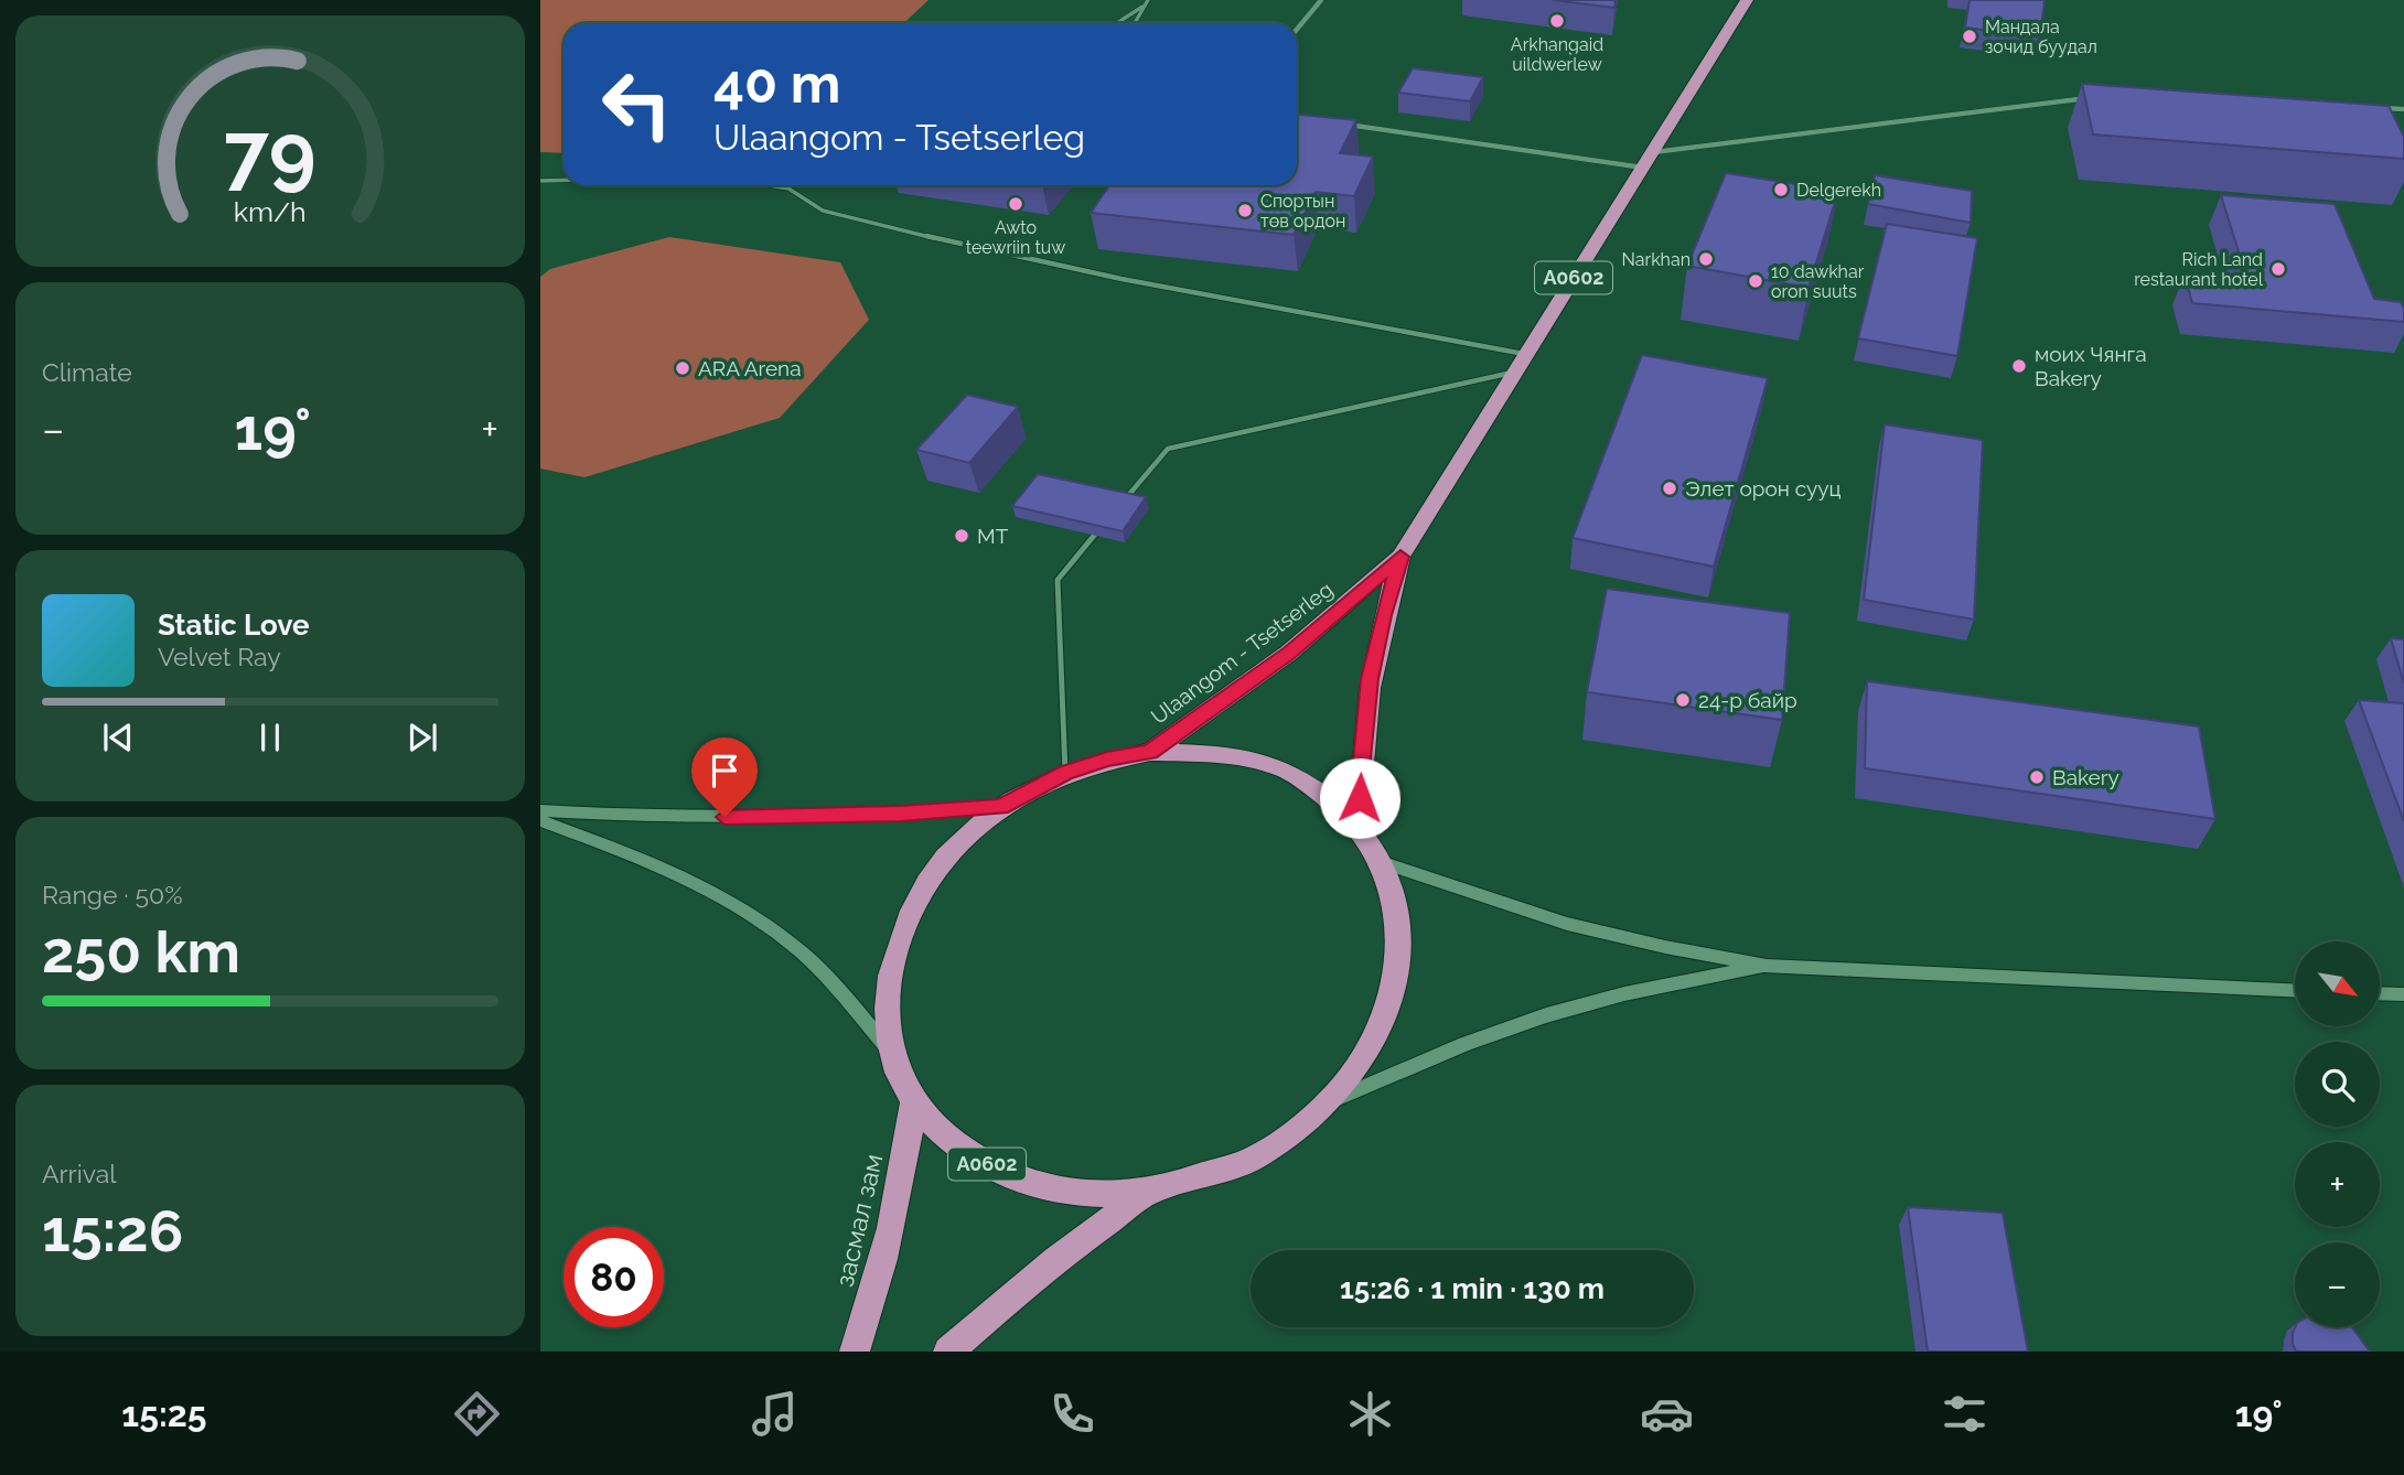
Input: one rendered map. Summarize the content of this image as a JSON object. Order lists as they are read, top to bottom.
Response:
{
  "streets": {
    "highway": ["A0602", "Ulaangom - Tsetserleg", "засмал зам"]
  },
  "crossings": [
    ["A0602", "Ulaangom - Tsetserleg"],
    ["A0602", "засмал зам"]
  ],
  "places": [
    "Arkhangaid uildwerlew",
    "Мандала зочид буудал",
    "Delgerekh",
    "Awto teewriin tuw",
    "Спортын төв ордон",
    "Narkhan",
    "Rich Land restaurant hotel",
    "10 dawkhar oron suuts",
    "моих Чянга Bakery",
    "ARA Arena",
    "Элет орон сууц",
    "MT",
    "24-р байр",
    "Bakery"
  ],
  "north": "bottom right",
  "page": {
    "turn": ["40 m", "Ulaangom - Tsetserleg"],
    "tile": [
      "Climate",
      ["Range · 50%", "250 km"],
      ["Arrival", "15:26"]
    ],
    "heat": ["−", "19°", "+"],
    "song": ["Static Love", "Velvet Ray"],
    "map_buttons": ["+", "−"],
    "limit": "80",
    "trip": "15:26 · 1 min · 130 m",
    "tabs": ["15:25", "19°"],
    "gauge": ["79", "km/h"]
  }
}
